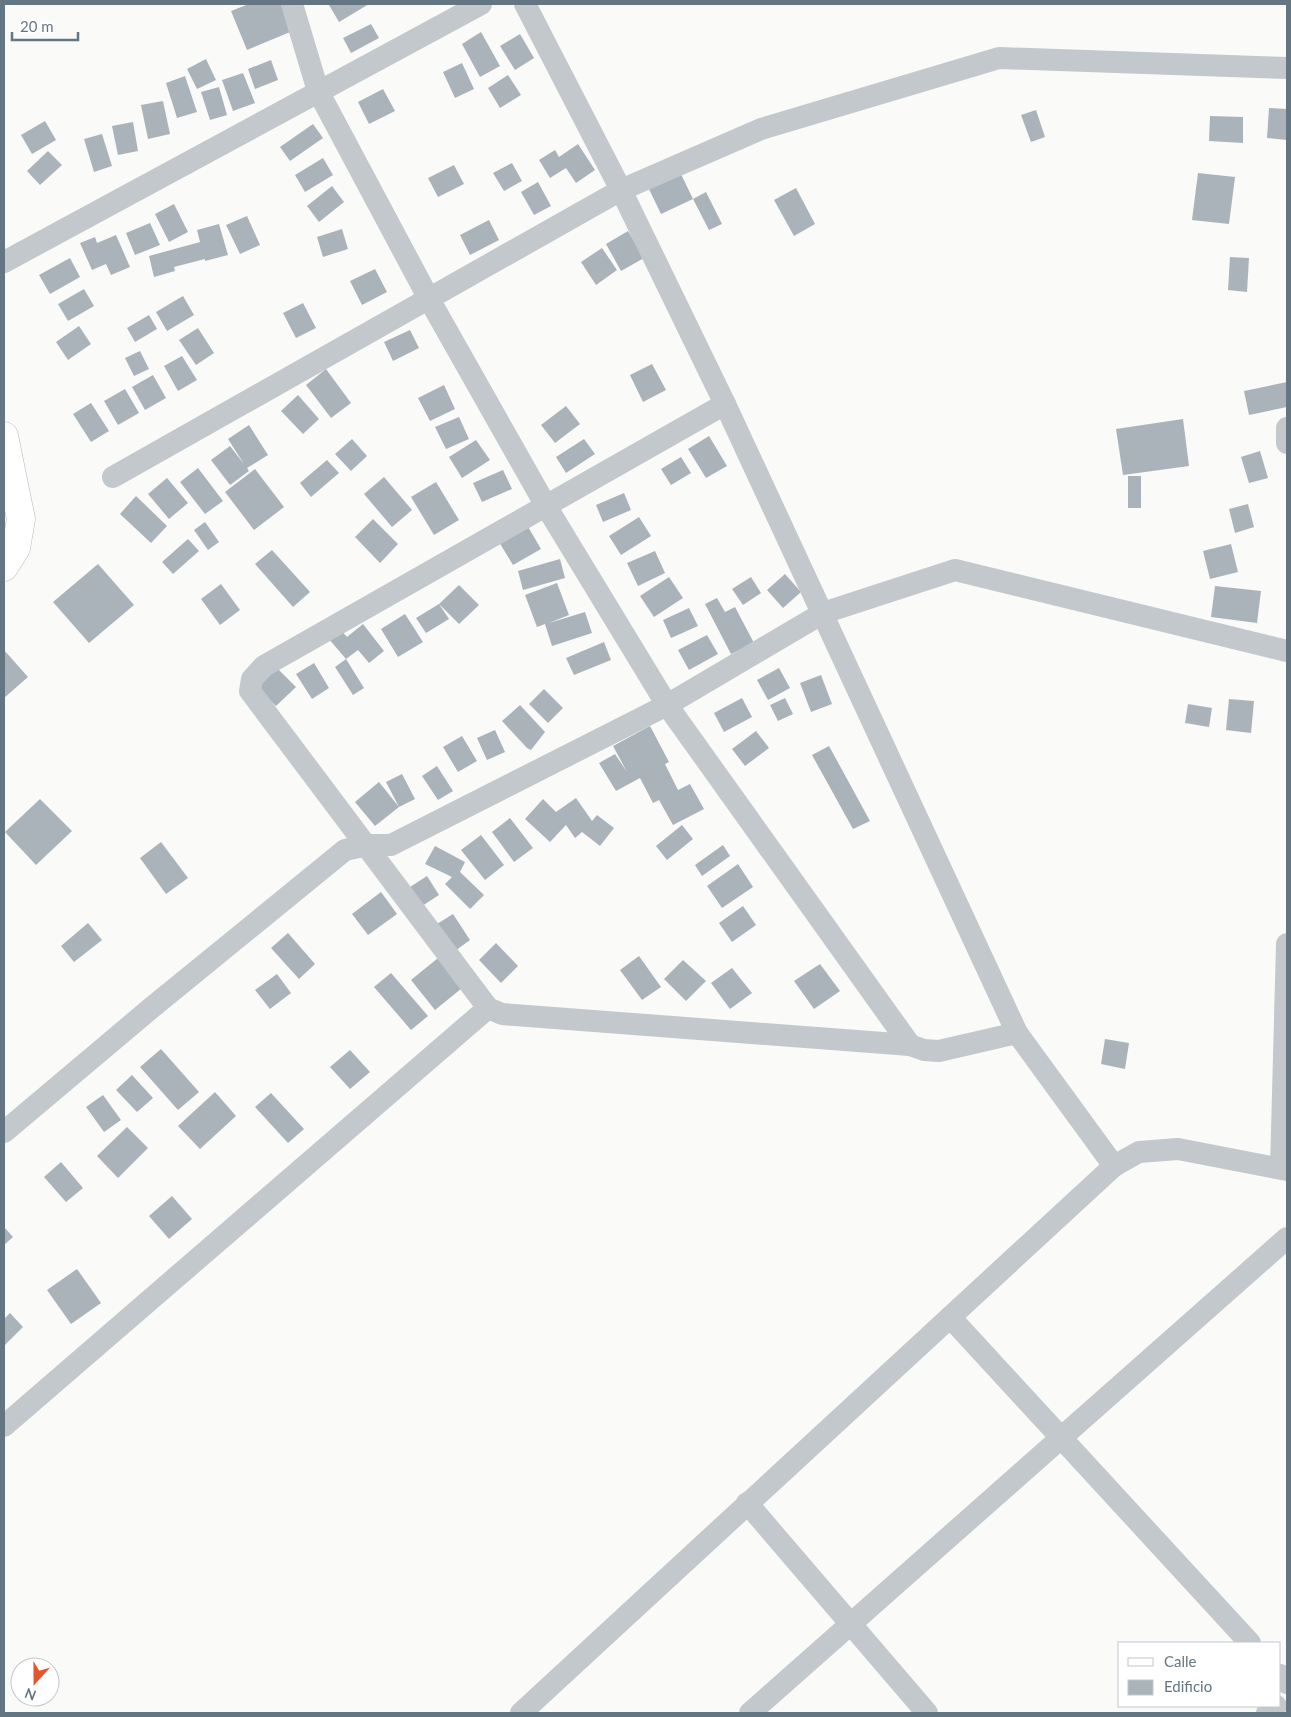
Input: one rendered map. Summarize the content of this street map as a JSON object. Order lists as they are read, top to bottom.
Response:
{
  "legend": ["Calle", "Edificio"],
  "scale_bar": "20 m",
  "north": "bottom"
}
